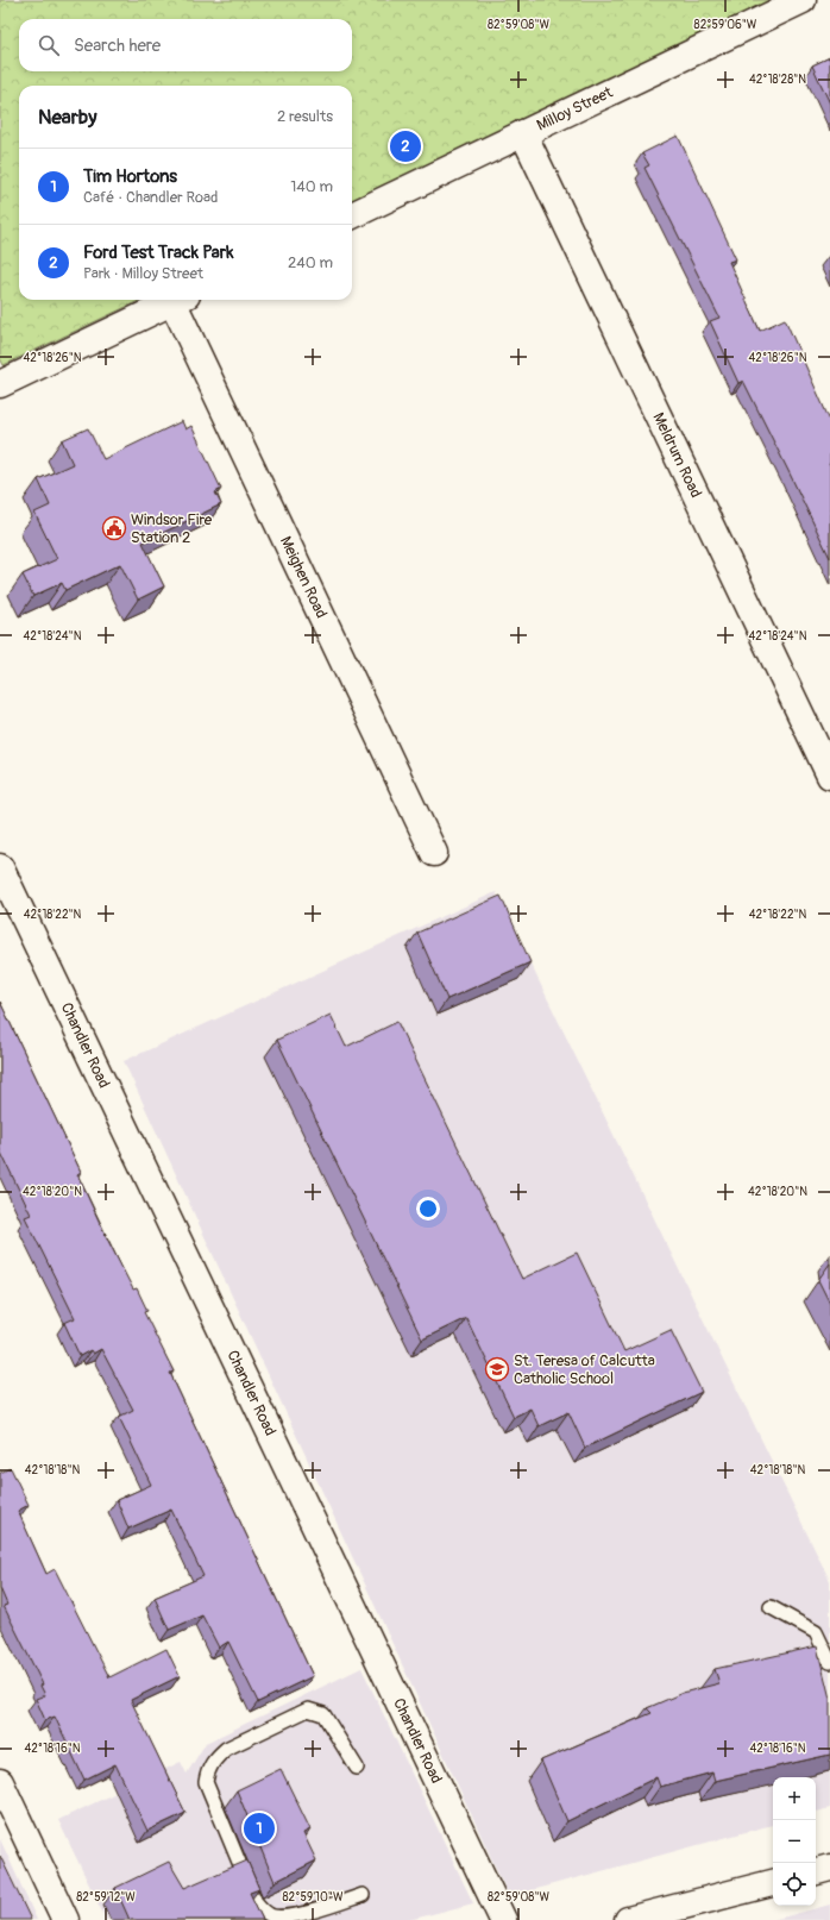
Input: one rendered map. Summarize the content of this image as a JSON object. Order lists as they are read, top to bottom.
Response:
{
  "streets": {
    "street": [
      "Milloy Street",
      "Meldrum Road",
      "Meighen Road",
      "Chandler Road"
    ]
  },
  "crossings": [
    ["Milloy Street", "Meldrum Road"]
  ],
  "places": {
    "public building": ["Windsor Fire Station 2"],
    "school or university": ["St. Teresa of Calcutta Catholic School"]
  },
  "page": {
    "search": "Search here",
    "heading": ["Nearby", "2 results"],
    "pins": ["2", "1"],
    "list": [
      {
        "mark": "1",
        "name": "Tim Hortons",
        "note": "Café · Chandler Road",
        "value": "140 m"
      },
      {
        "mark": "2",
        "name": "Ford Test Track Park",
        "note": "Park · Milloy Street",
        "value": "240 m"
      }
    ],
    "map_buttons": ["+", "−"]
  },
  "coordinates": [
    "82°59'08\"W",
    "82°59'06\"W",
    "42°18'28\"N",
    "42°18'26\"N",
    "42°18'24\"N",
    "42°18'22\"N",
    "42°18'20\"N",
    "42°18'18\"N",
    "42°18'16\"N",
    "82°59'12\"W",
    "82°59'10\"W"
  ]
}
